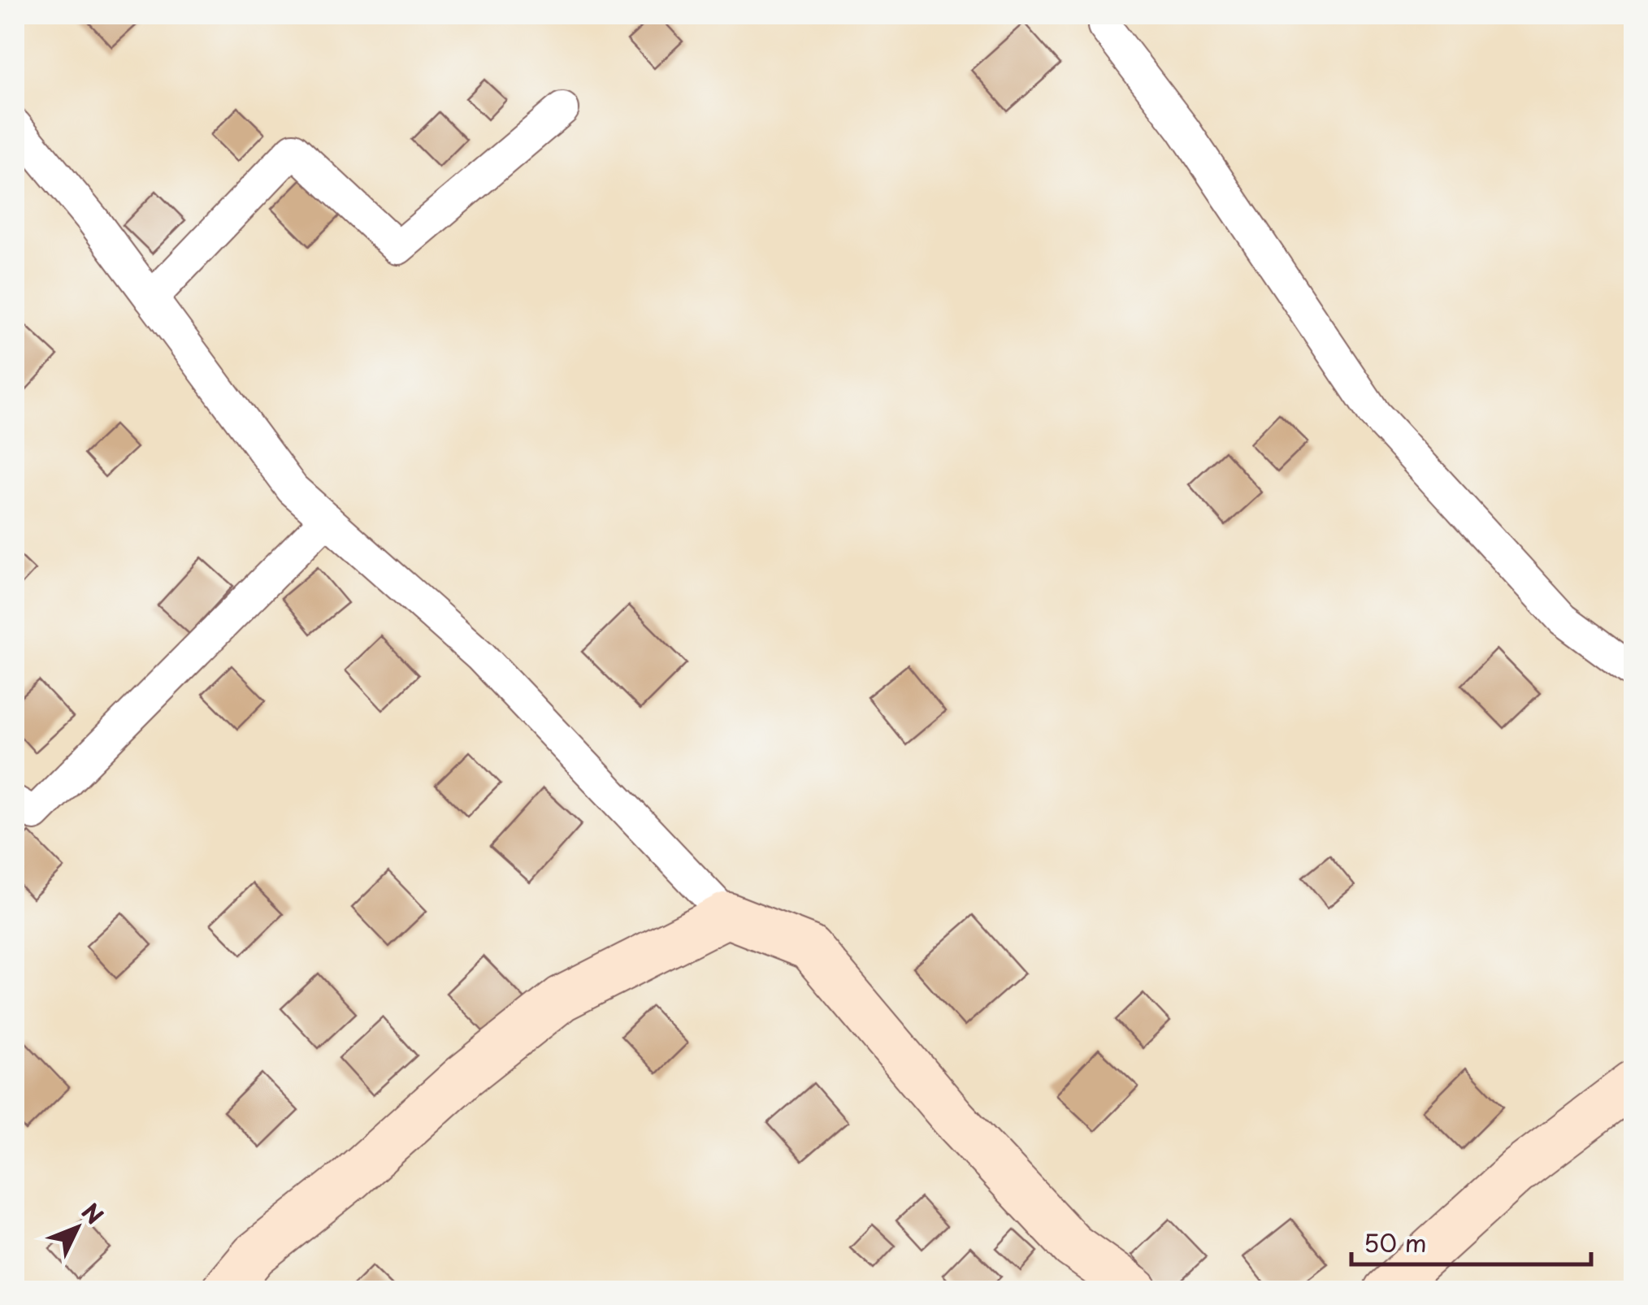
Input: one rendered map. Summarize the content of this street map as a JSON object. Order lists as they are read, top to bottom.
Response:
{
  "scale_bar": "50 m",
  "north": "top right"
}
